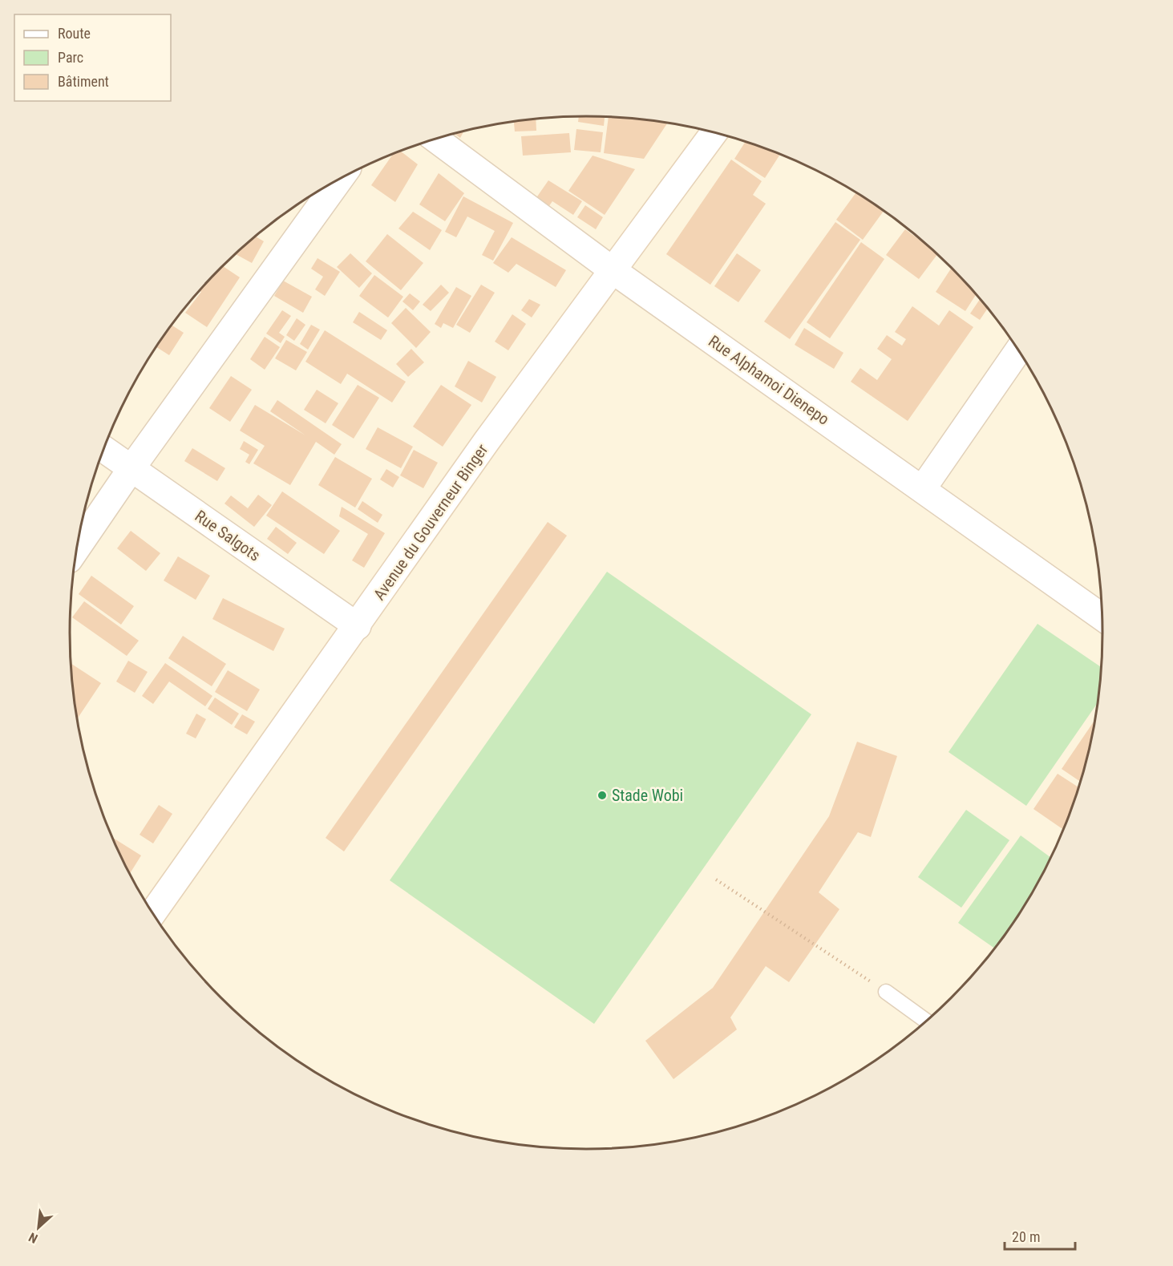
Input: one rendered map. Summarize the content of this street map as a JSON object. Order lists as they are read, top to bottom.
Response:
{
  "streets": {
    "street": ["Rue Alphamoi Dienepo", "Avenue du Gouverneur Binger", "Rue Salgots"]
  },
  "crossings": [
    ["Rue Alphamoi Dienepo", "Avenue du Gouverneur Binger"],
    ["Avenue du Gouverneur Binger", "Rue Salgots"]
  ],
  "places": ["Stade Wobi"],
  "legend": ["Route", "Parc", "Bâtiment"],
  "scale_bar": "20 m",
  "north": "bottom left"
}
